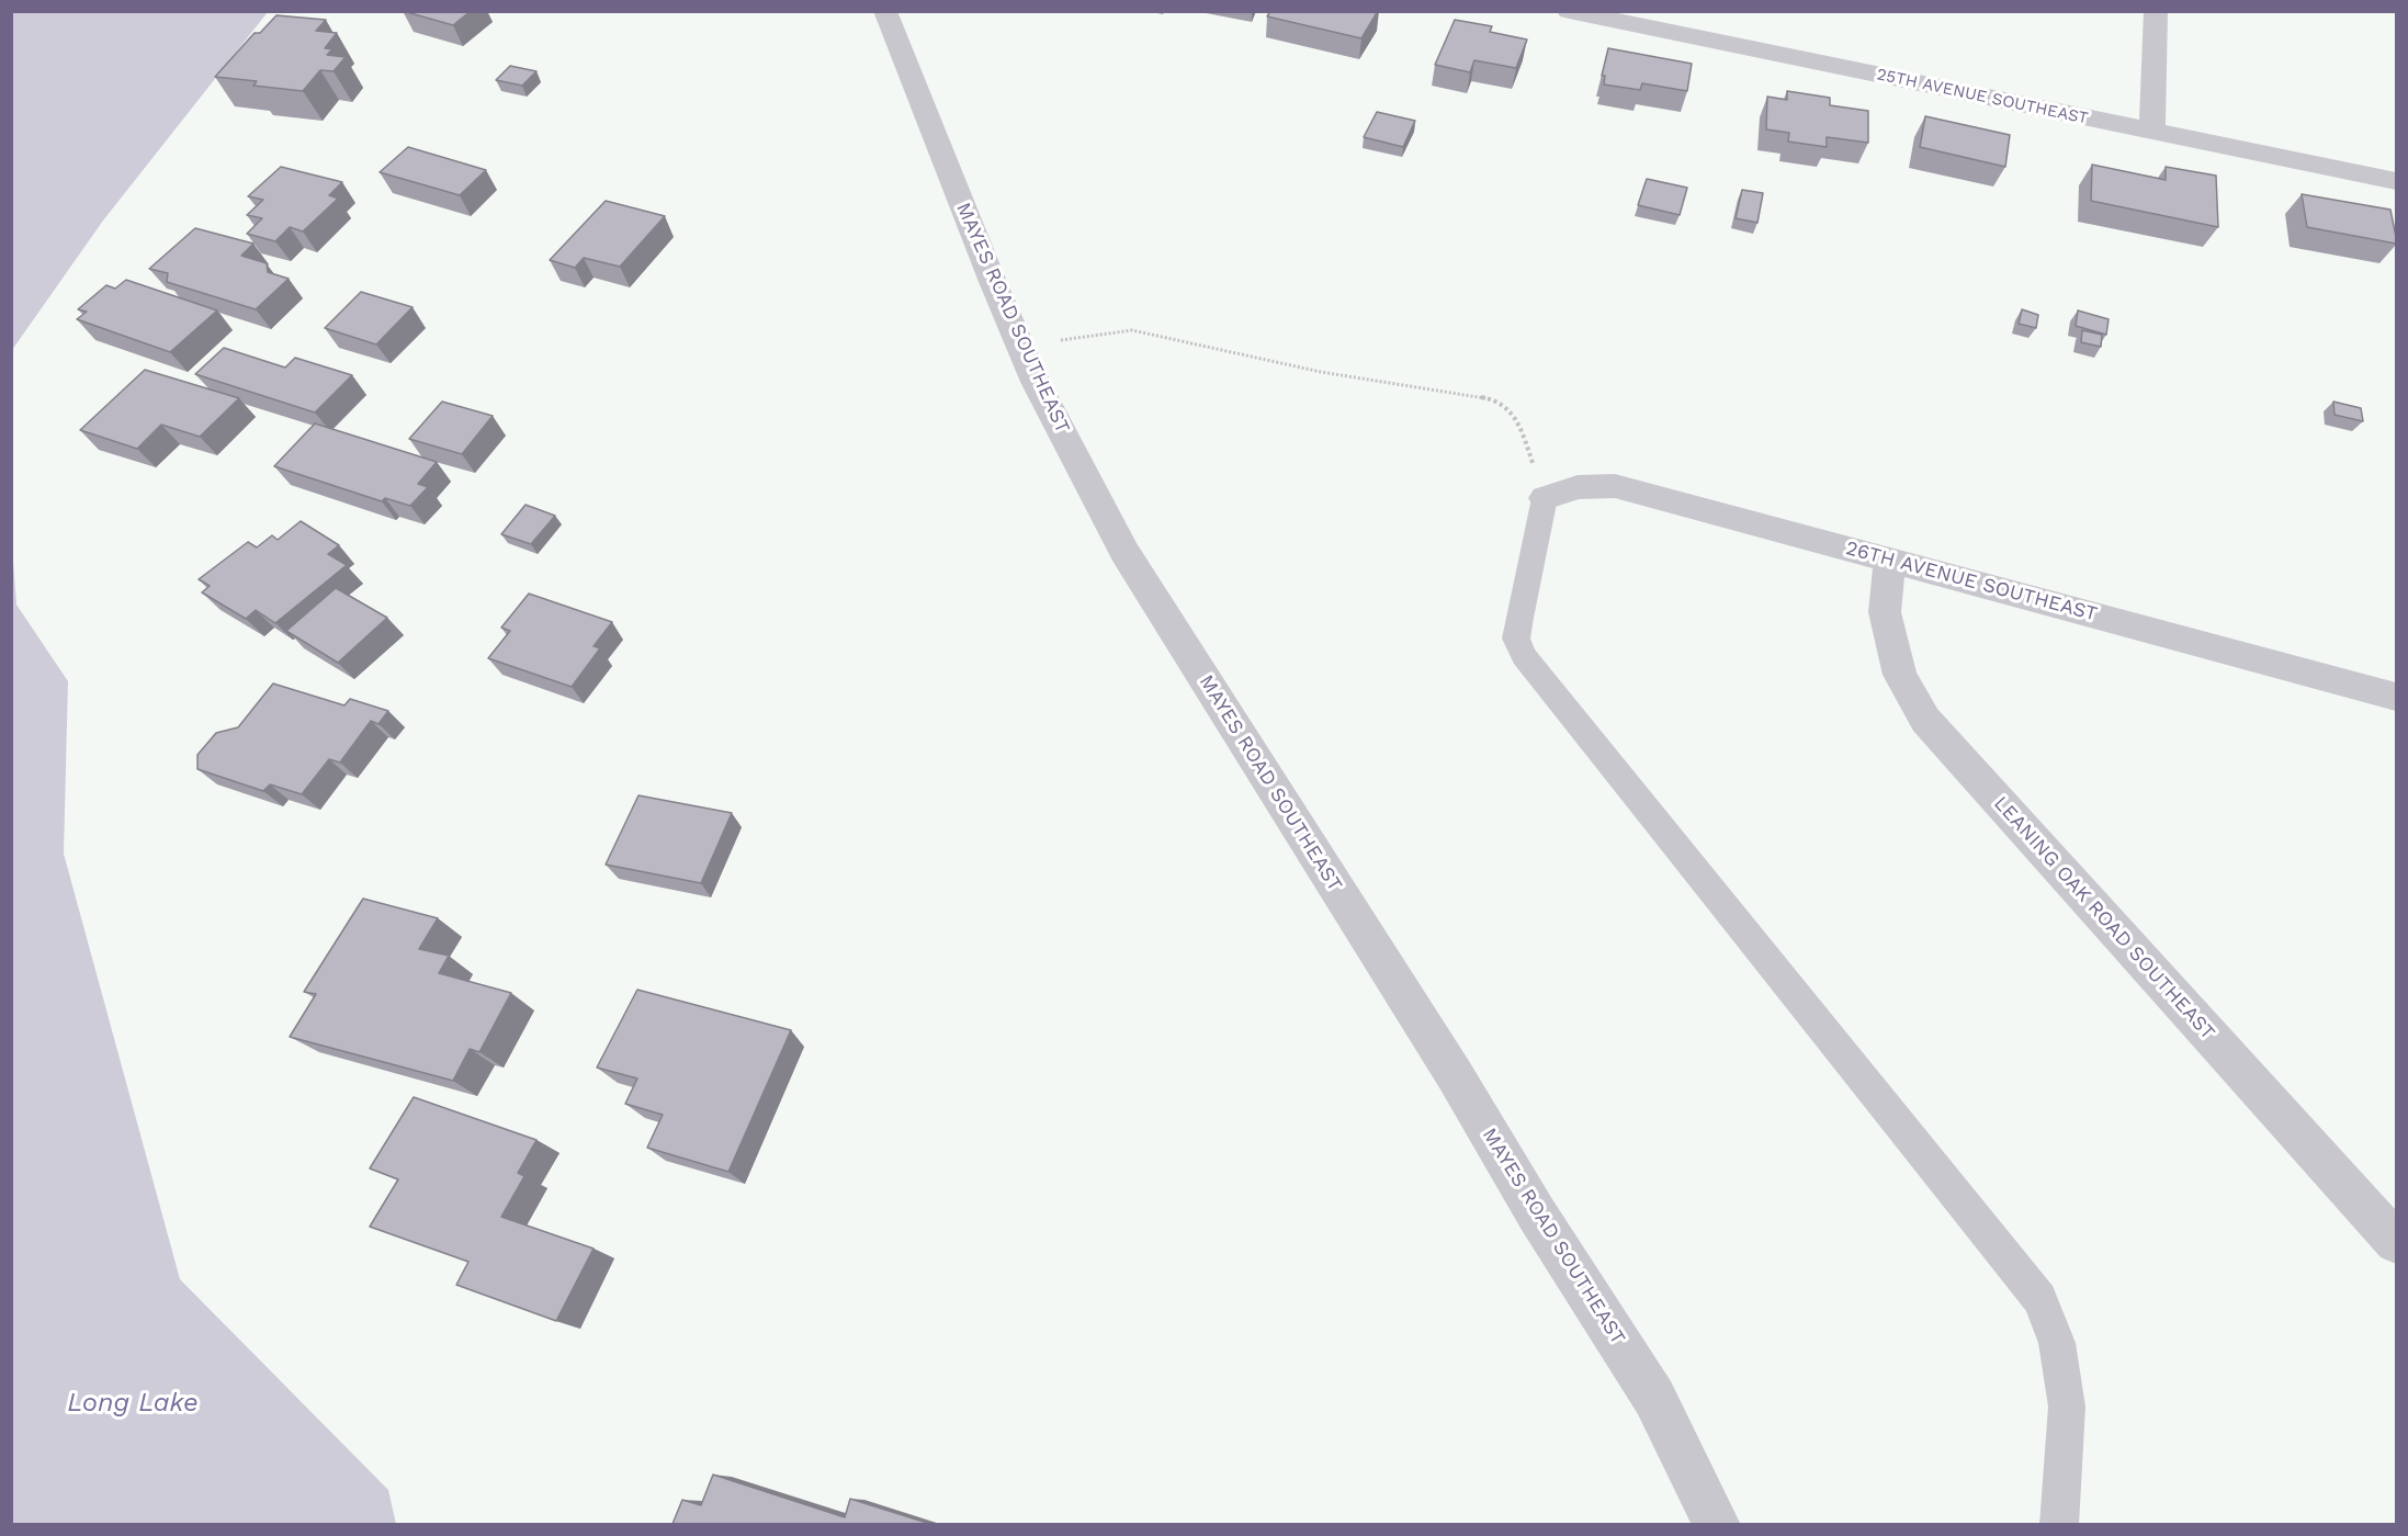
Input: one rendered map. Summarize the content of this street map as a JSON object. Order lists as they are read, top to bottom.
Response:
{
  "streets": {
    "street": [
      "25TH AVENUE SOUTHEAST",
      "MAYES ROAD SOUTHEAST",
      "26TH AVENUE SOUTHEAST",
      "LEANING OAK ROAD SOUTHEAST"
    ]
  },
  "crossings": [
    ["26TH AVENUE SOUTHEAST", "LEANING OAK ROAD SOUTHEAST"]
  ],
  "water": ["Long Lake"]
}
